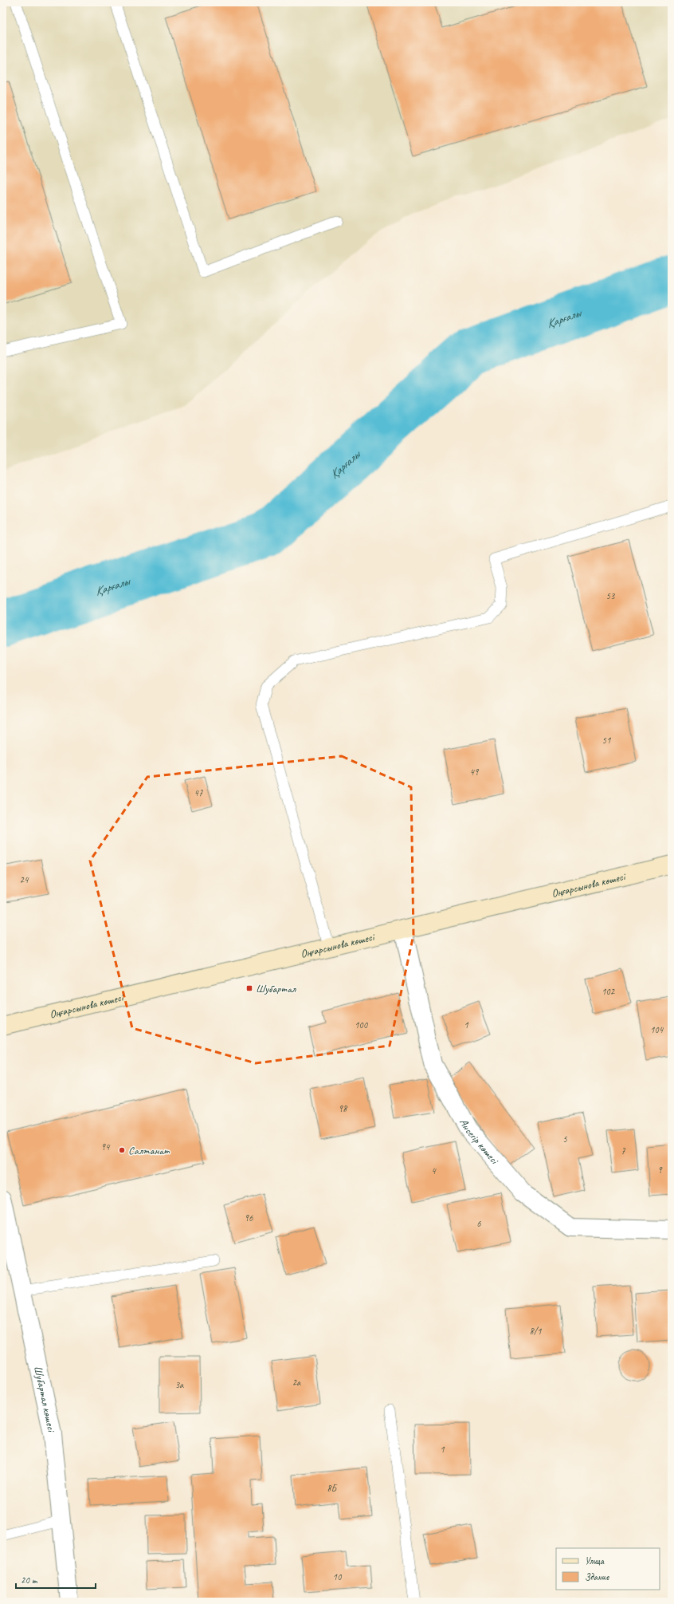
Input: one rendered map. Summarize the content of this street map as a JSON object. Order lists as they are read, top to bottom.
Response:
{
  "streets": {
    "main road": ["Оңғарсынова көшесі"],
    "street": ["Ансегір көшесі", "Шубартал көшесі"]
  },
  "crossings": [
    ["Оңғарсынова көшесі", "Ансегір көшесі"]
  ],
  "water": ["Қарғалы"],
  "places": {
    "transit": ["Шубартал"],
    "other": ["Салтанат"]
  },
  "house_numbers": [
    "53",
    "51",
    "49",
    "47",
    "24",
    "102",
    "100",
    "1",
    "104",
    "98",
    "5",
    "94",
    "7",
    "9",
    "4",
    "96",
    "6",
    "8/1",
    "2а",
    "3а",
    "1",
    "8Б",
    "10"
  ],
  "legend": ["Улица", "Здание"],
  "scale_bar": "20 m"
}
